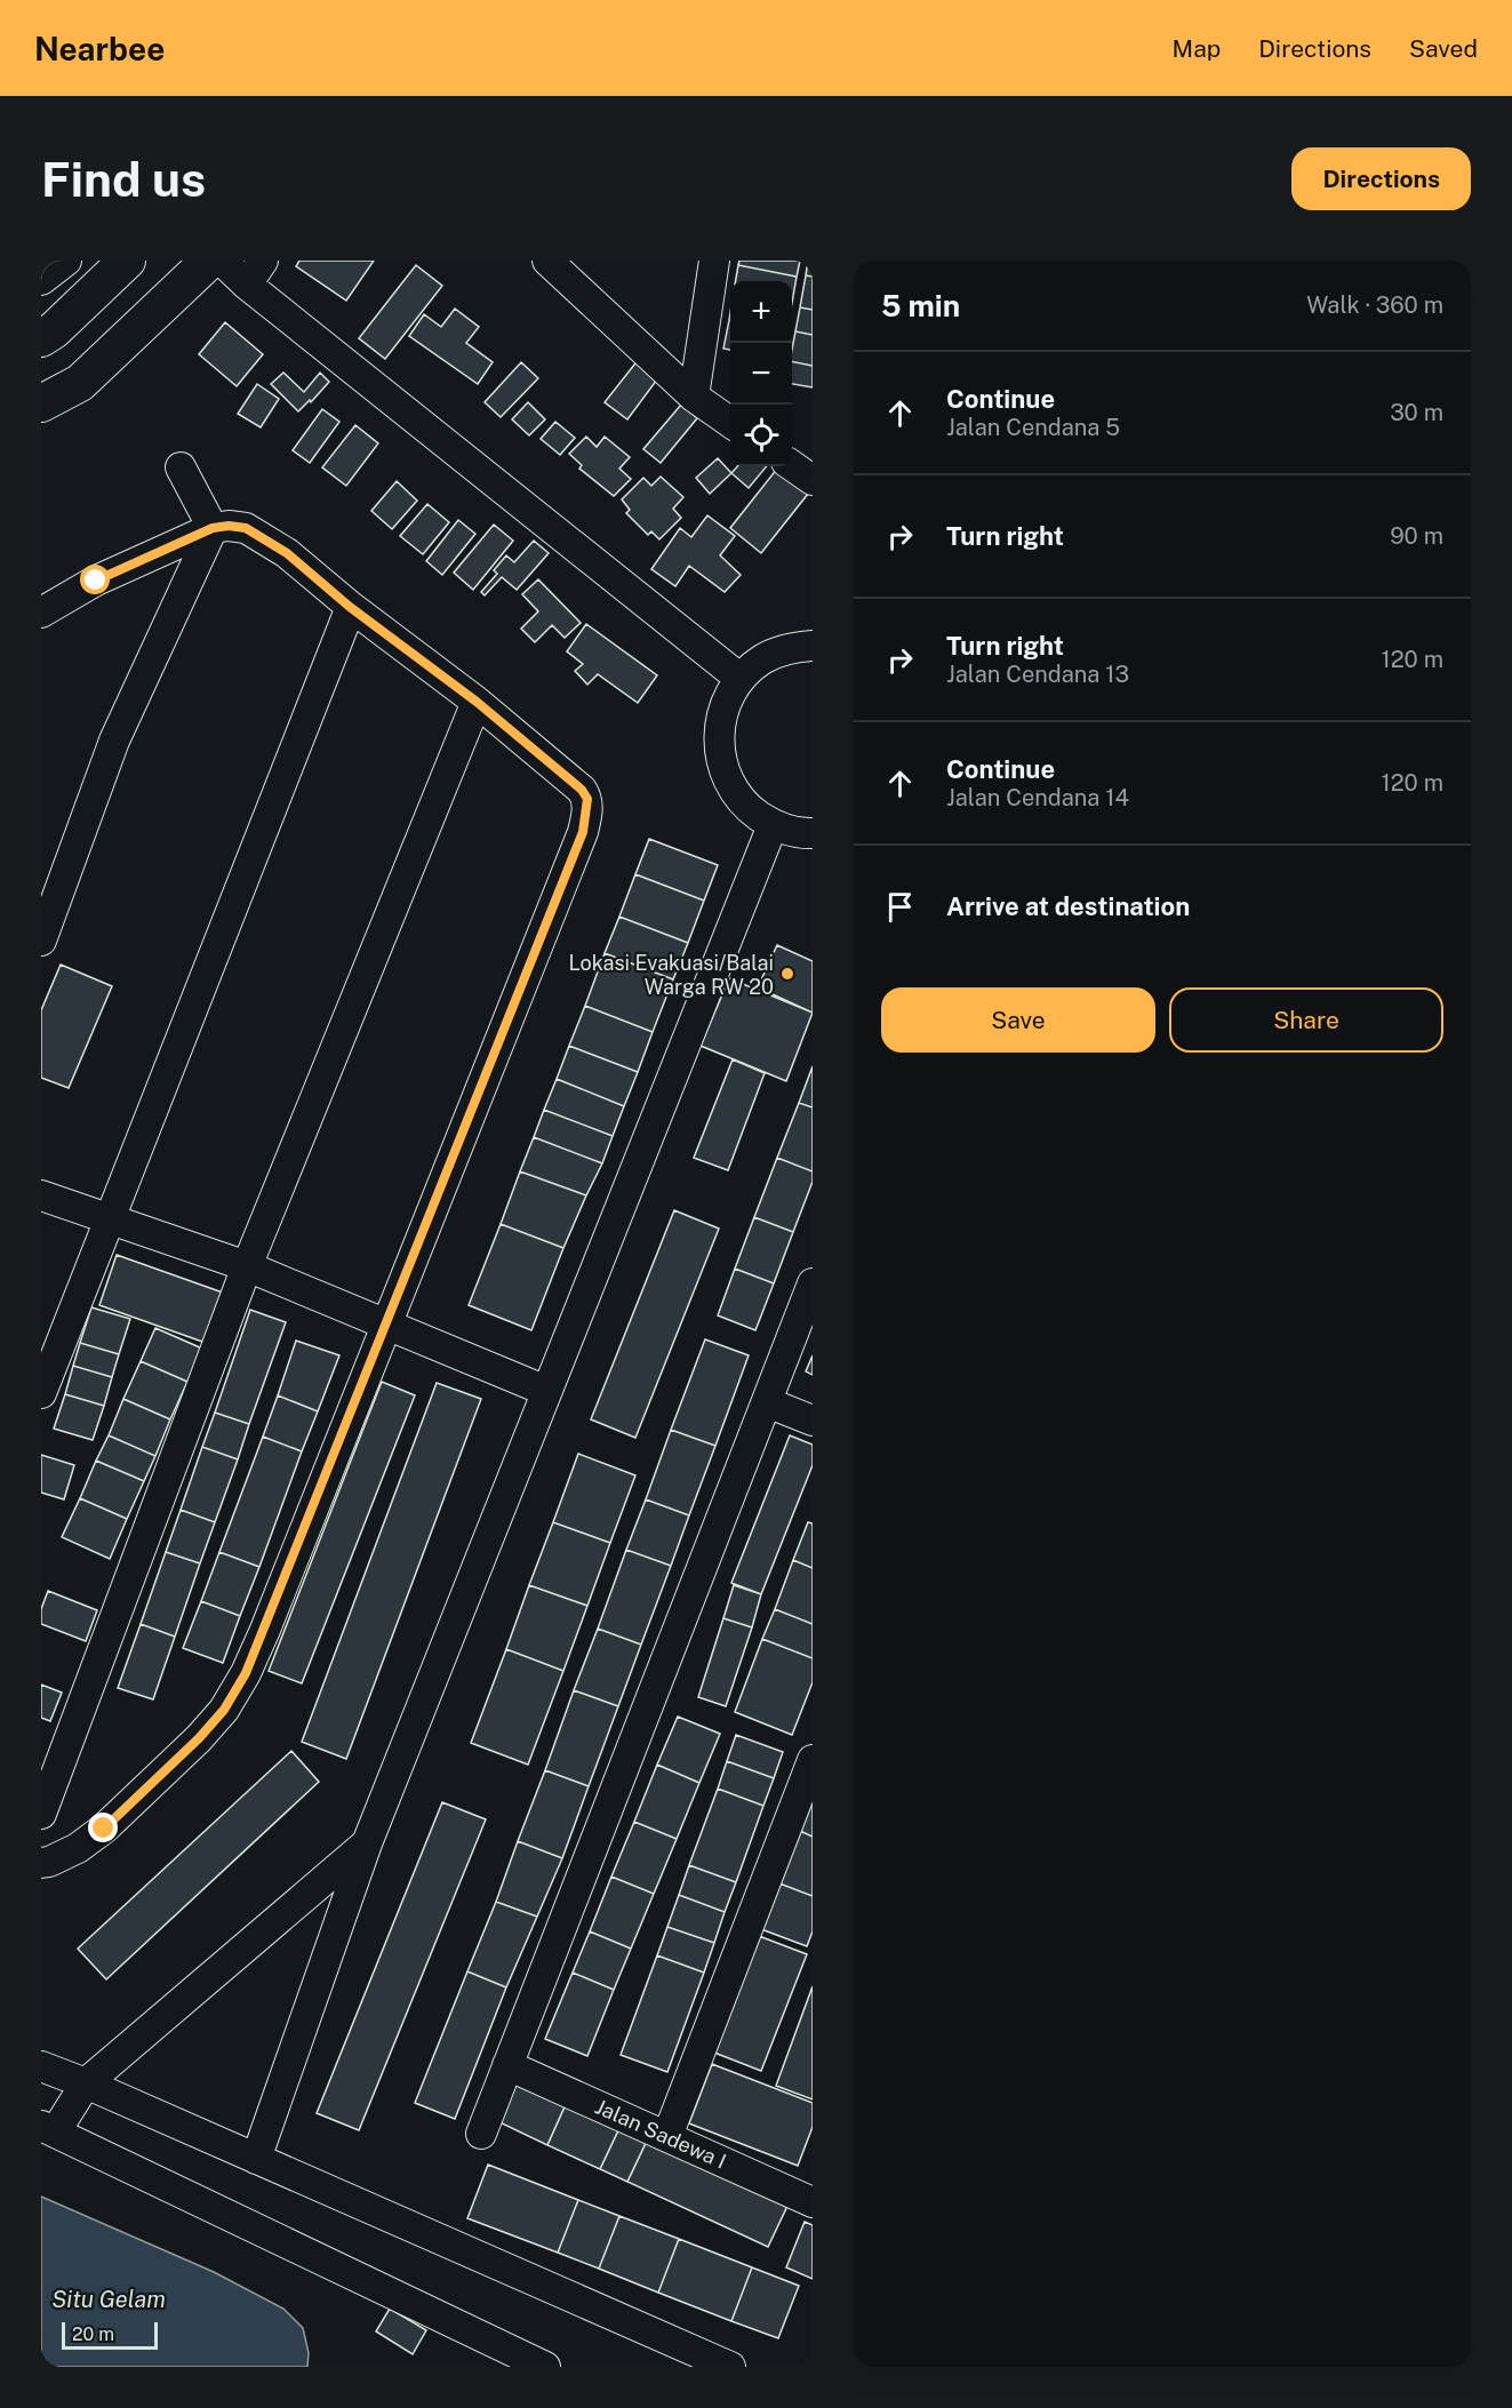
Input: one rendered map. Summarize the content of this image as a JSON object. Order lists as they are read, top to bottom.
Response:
{
  "streets": {
    "street": ["Jalan Sadewa I"]
  },
  "water": ["Situ Gelam"],
  "places": ["Lokasi Evakuasi/Balai Warga RW 20"],
  "scale_bar": "20 m",
  "page": {
    "header": "Nearbee",
    "nav": ["Map", "Directions", "Saved"],
    "buttons": [
      "Directions",
      ["Save", "Share"]
    ],
    "title": "Find us",
    "heading": ["5 min", "Walk · 360 m"],
    "map_buttons": ["+", "−"],
    "list": [
      ["Continue", "Jalan Cendana 5", "30 m"],
      ["Turn right", "90 m"],
      ["Turn right", "Jalan Cendana 13", "120 m"],
      ["Continue", "Jalan Cendana 14", "120 m"],
      "Arrive at destination"
    ],
    "scale": "20 m"
  }
}
